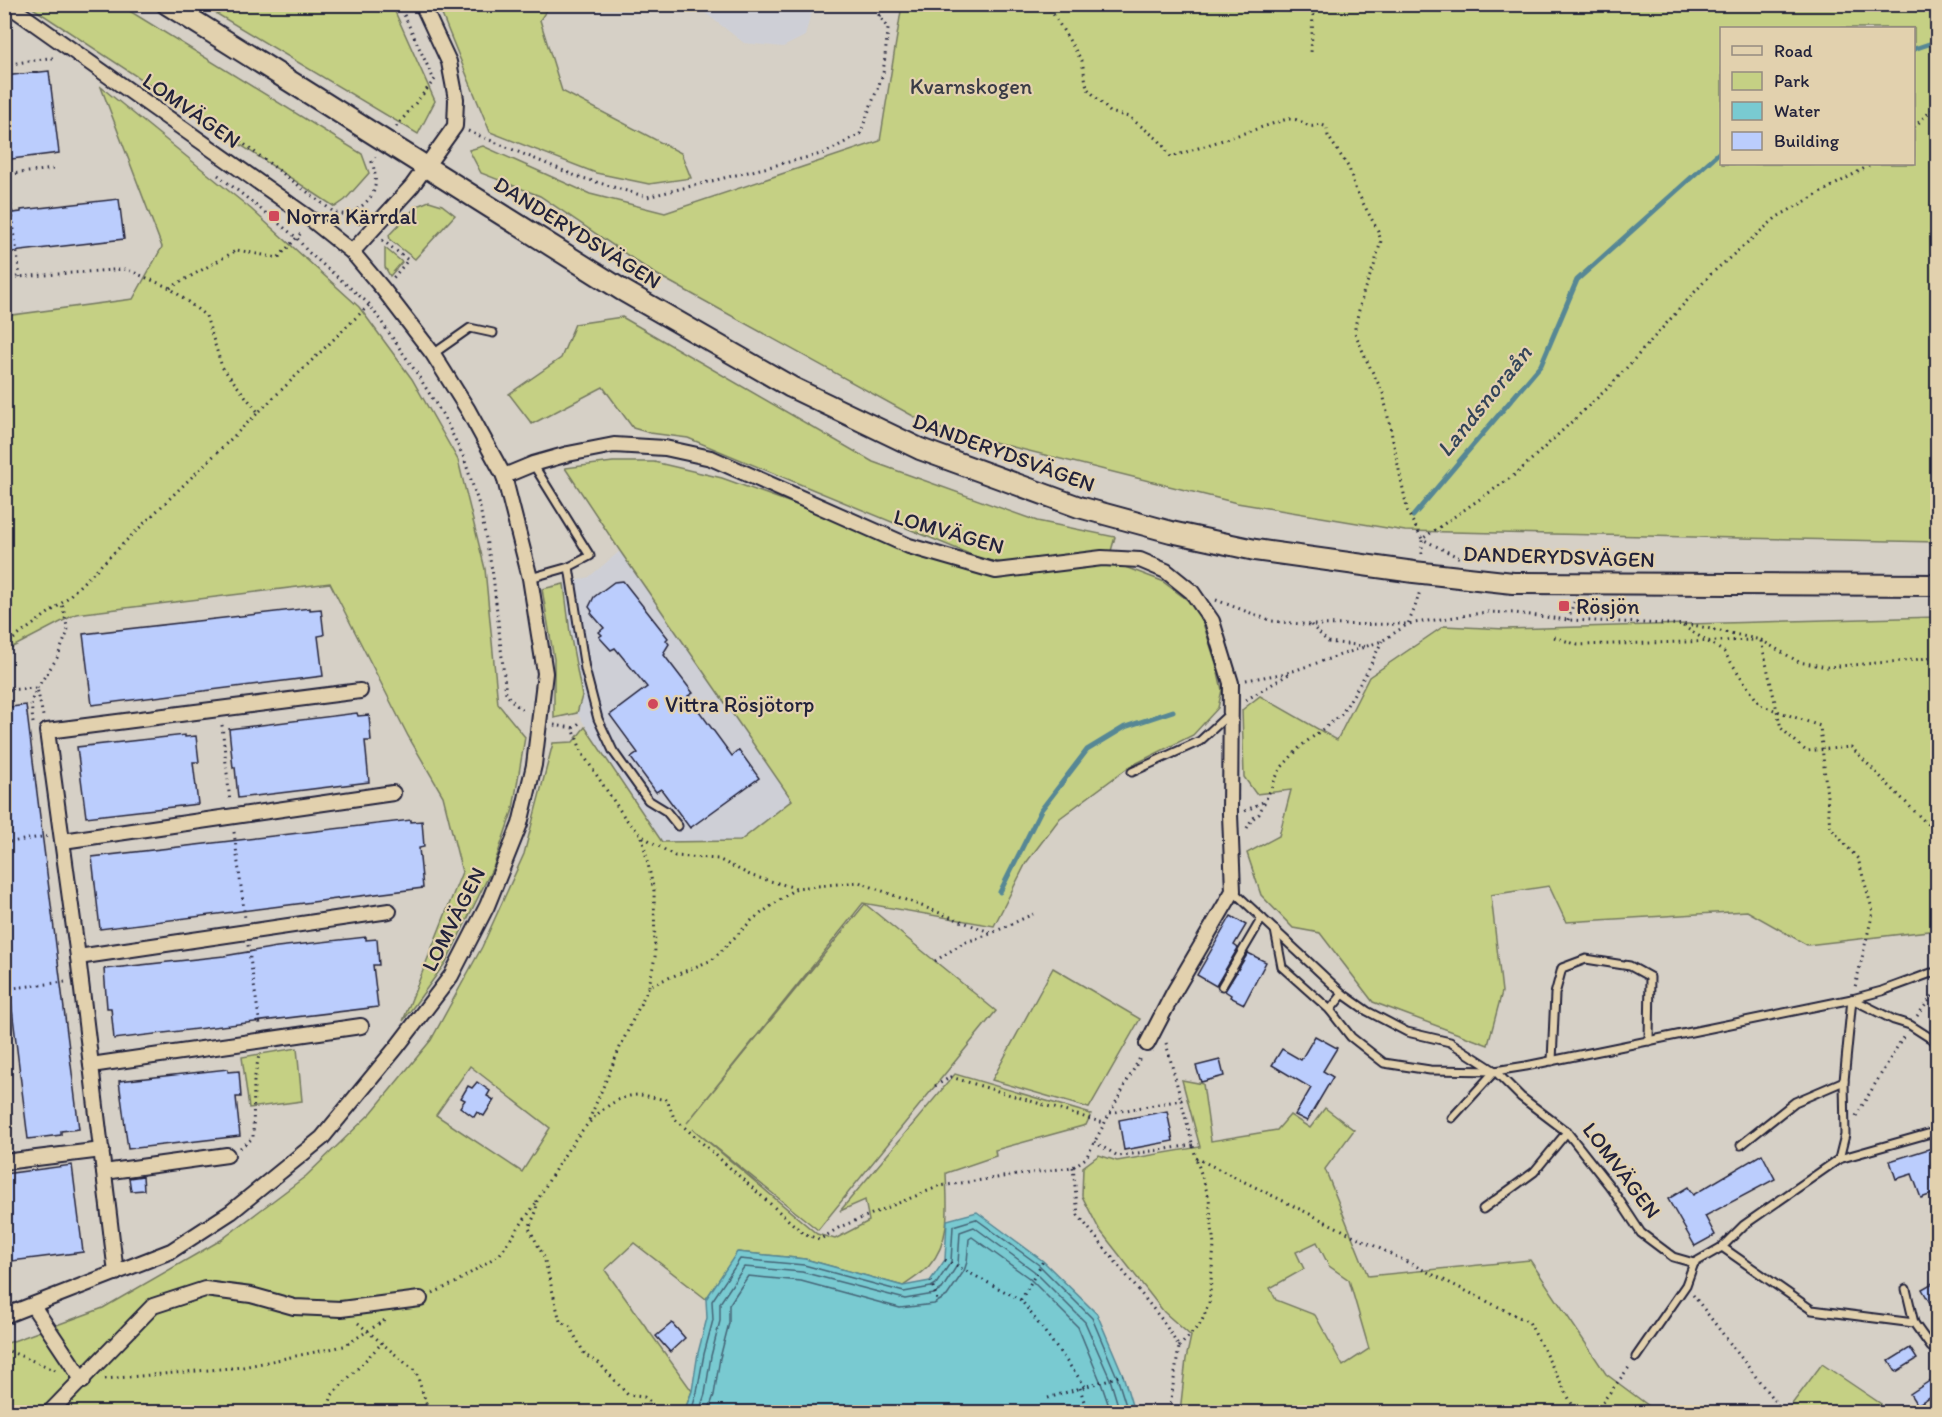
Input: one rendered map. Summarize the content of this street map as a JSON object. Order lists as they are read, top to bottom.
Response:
{
  "streets": {
    "main road": ["DANDERYDSVÄGEN"],
    "street": ["LOMVÄGEN"]
  },
  "water": ["Landsnoraån"],
  "parks": ["Kvarnskogen"],
  "places": {
    "transit": ["Norra Kärrdal", "Rösjön"],
    "other": ["Vittra Rösjötorp"]
  },
  "legend": [
    "Road",
    "Park",
    "Water",
    "Building"
  ]
}
